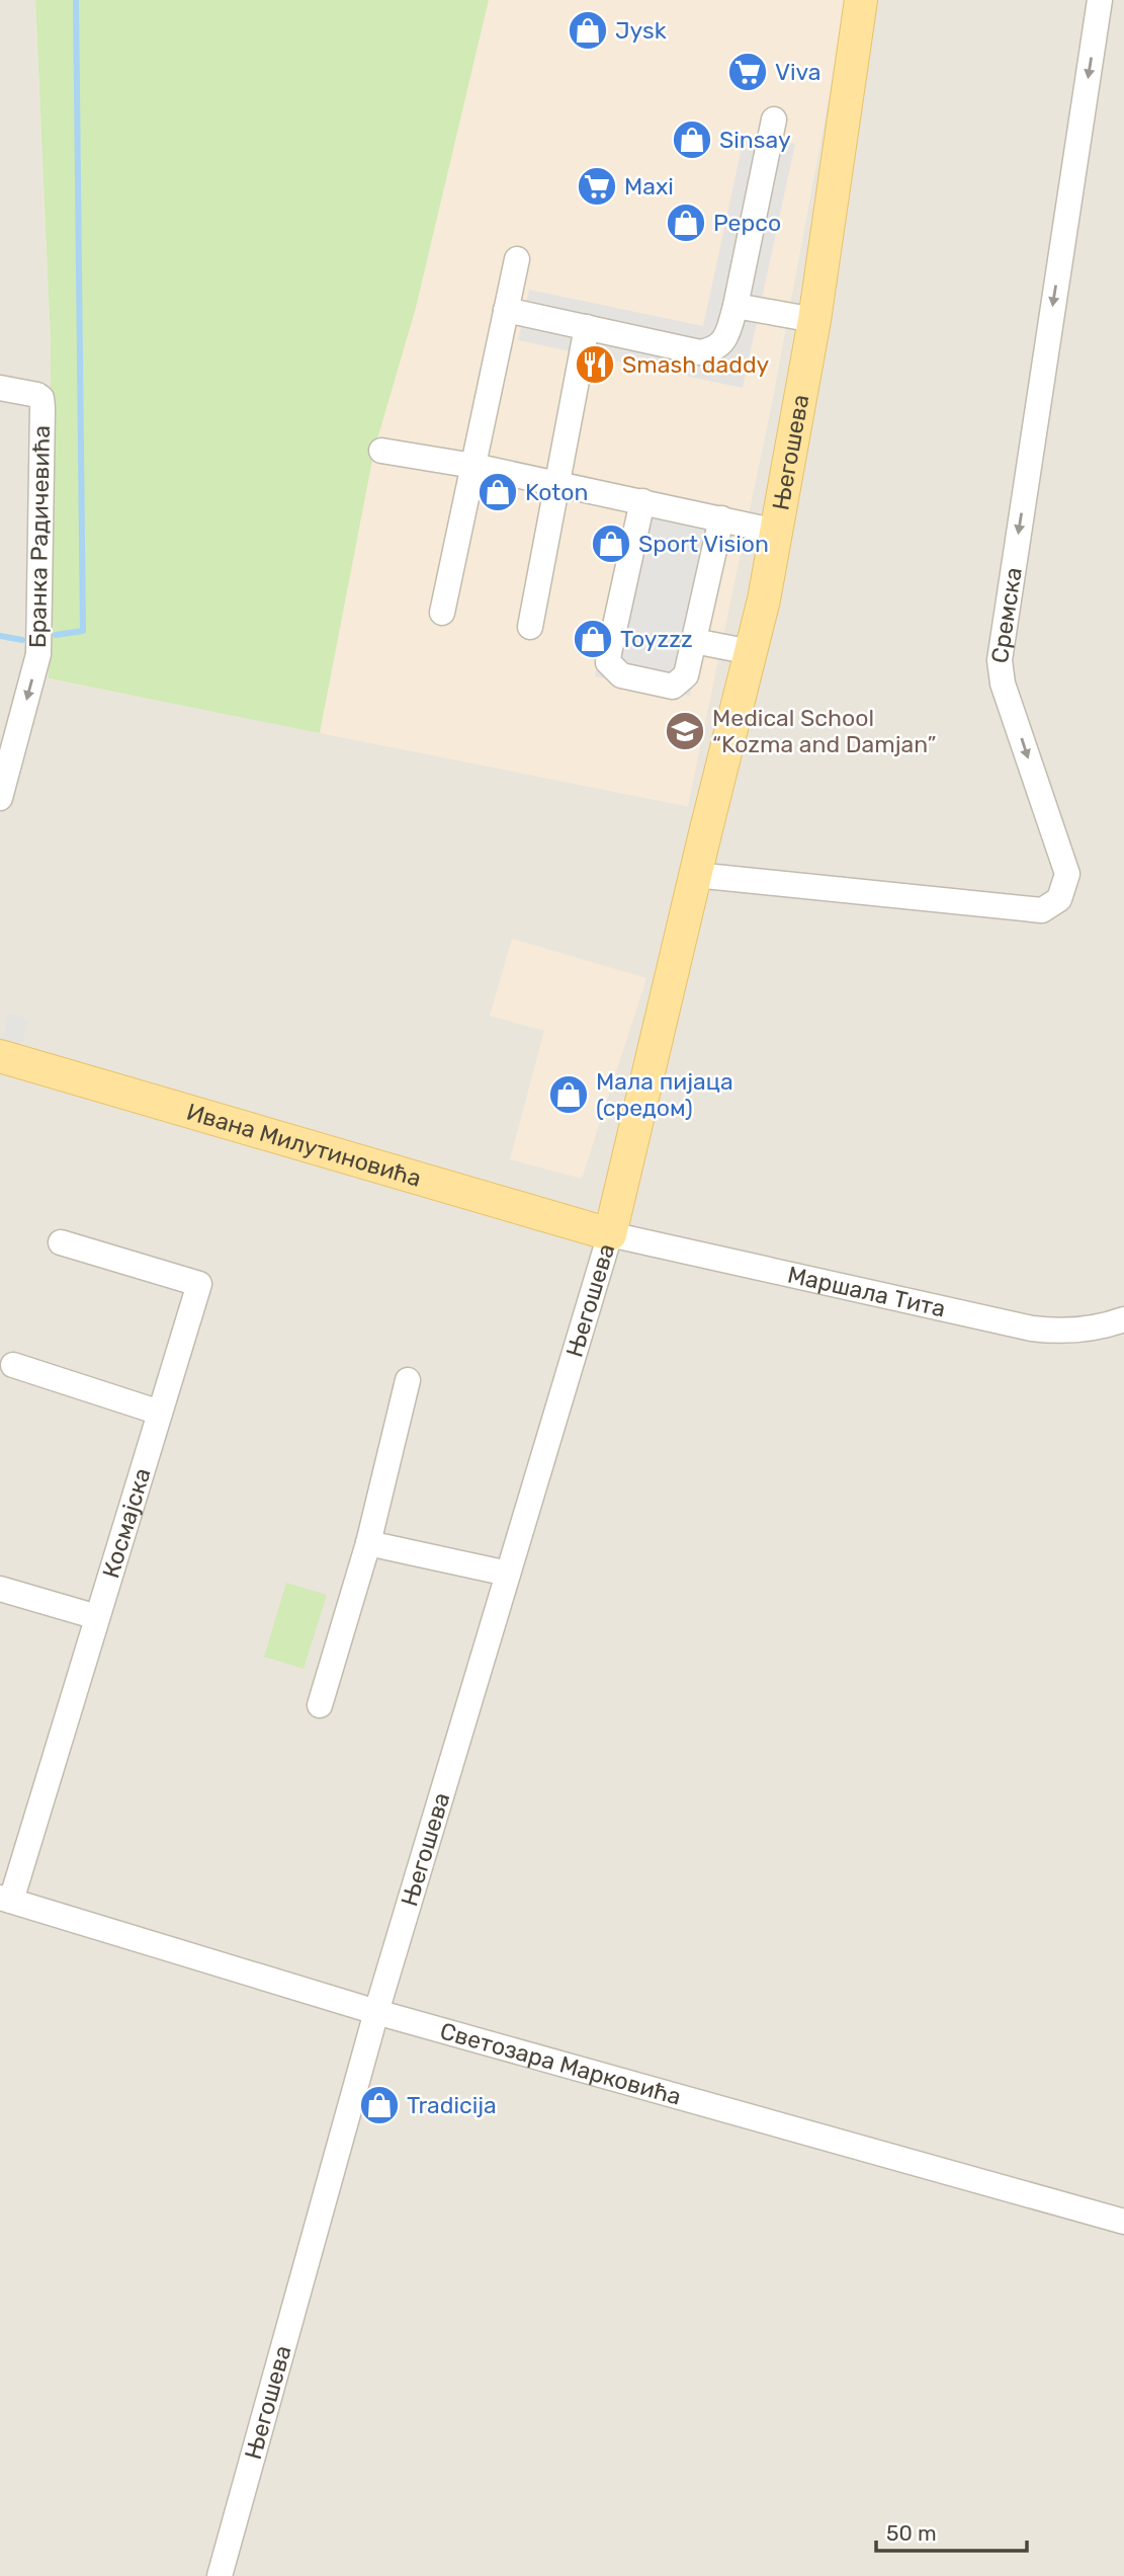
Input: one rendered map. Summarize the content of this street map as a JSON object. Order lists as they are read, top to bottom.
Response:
{
  "streets": {
    "main road": ["Његошева", "Ивана Милутиновића"],
    "street": [
      "Бранка Радичевића",
      "Сремска",
      "Маршала Тита",
      "Космајска",
      "Светозара Марковића"
    ]
  },
  "crossings": [
    ["Његошева", "Сремска"],
    ["Његошева", "Ивана Милутиновића"],
    ["Његошева", "Маршала Тита"],
    ["Његошева", "Светозара Марковића"],
    ["Ивана Милутиновића", "Маршала Тита"],
    ["Космајска", "Светозара Марковића"]
  ],
  "one_way": ["Бранка Радичевића"],
  "places": {
    "shop": [
      "Jysk",
      "Sinsay",
      "Pepco",
      "Koton",
      "Sport Vision",
      "Toyzzz",
      "Мала пијаца (средом)",
      "Tradicija"
    ],
    "supermarket": ["Viva", "Maxi"],
    "restaurant": ["Smash daddy"],
    "school or university": ["Medical School “Kozma and Damjan”"]
  },
  "scale_bar": "50 m"
}
